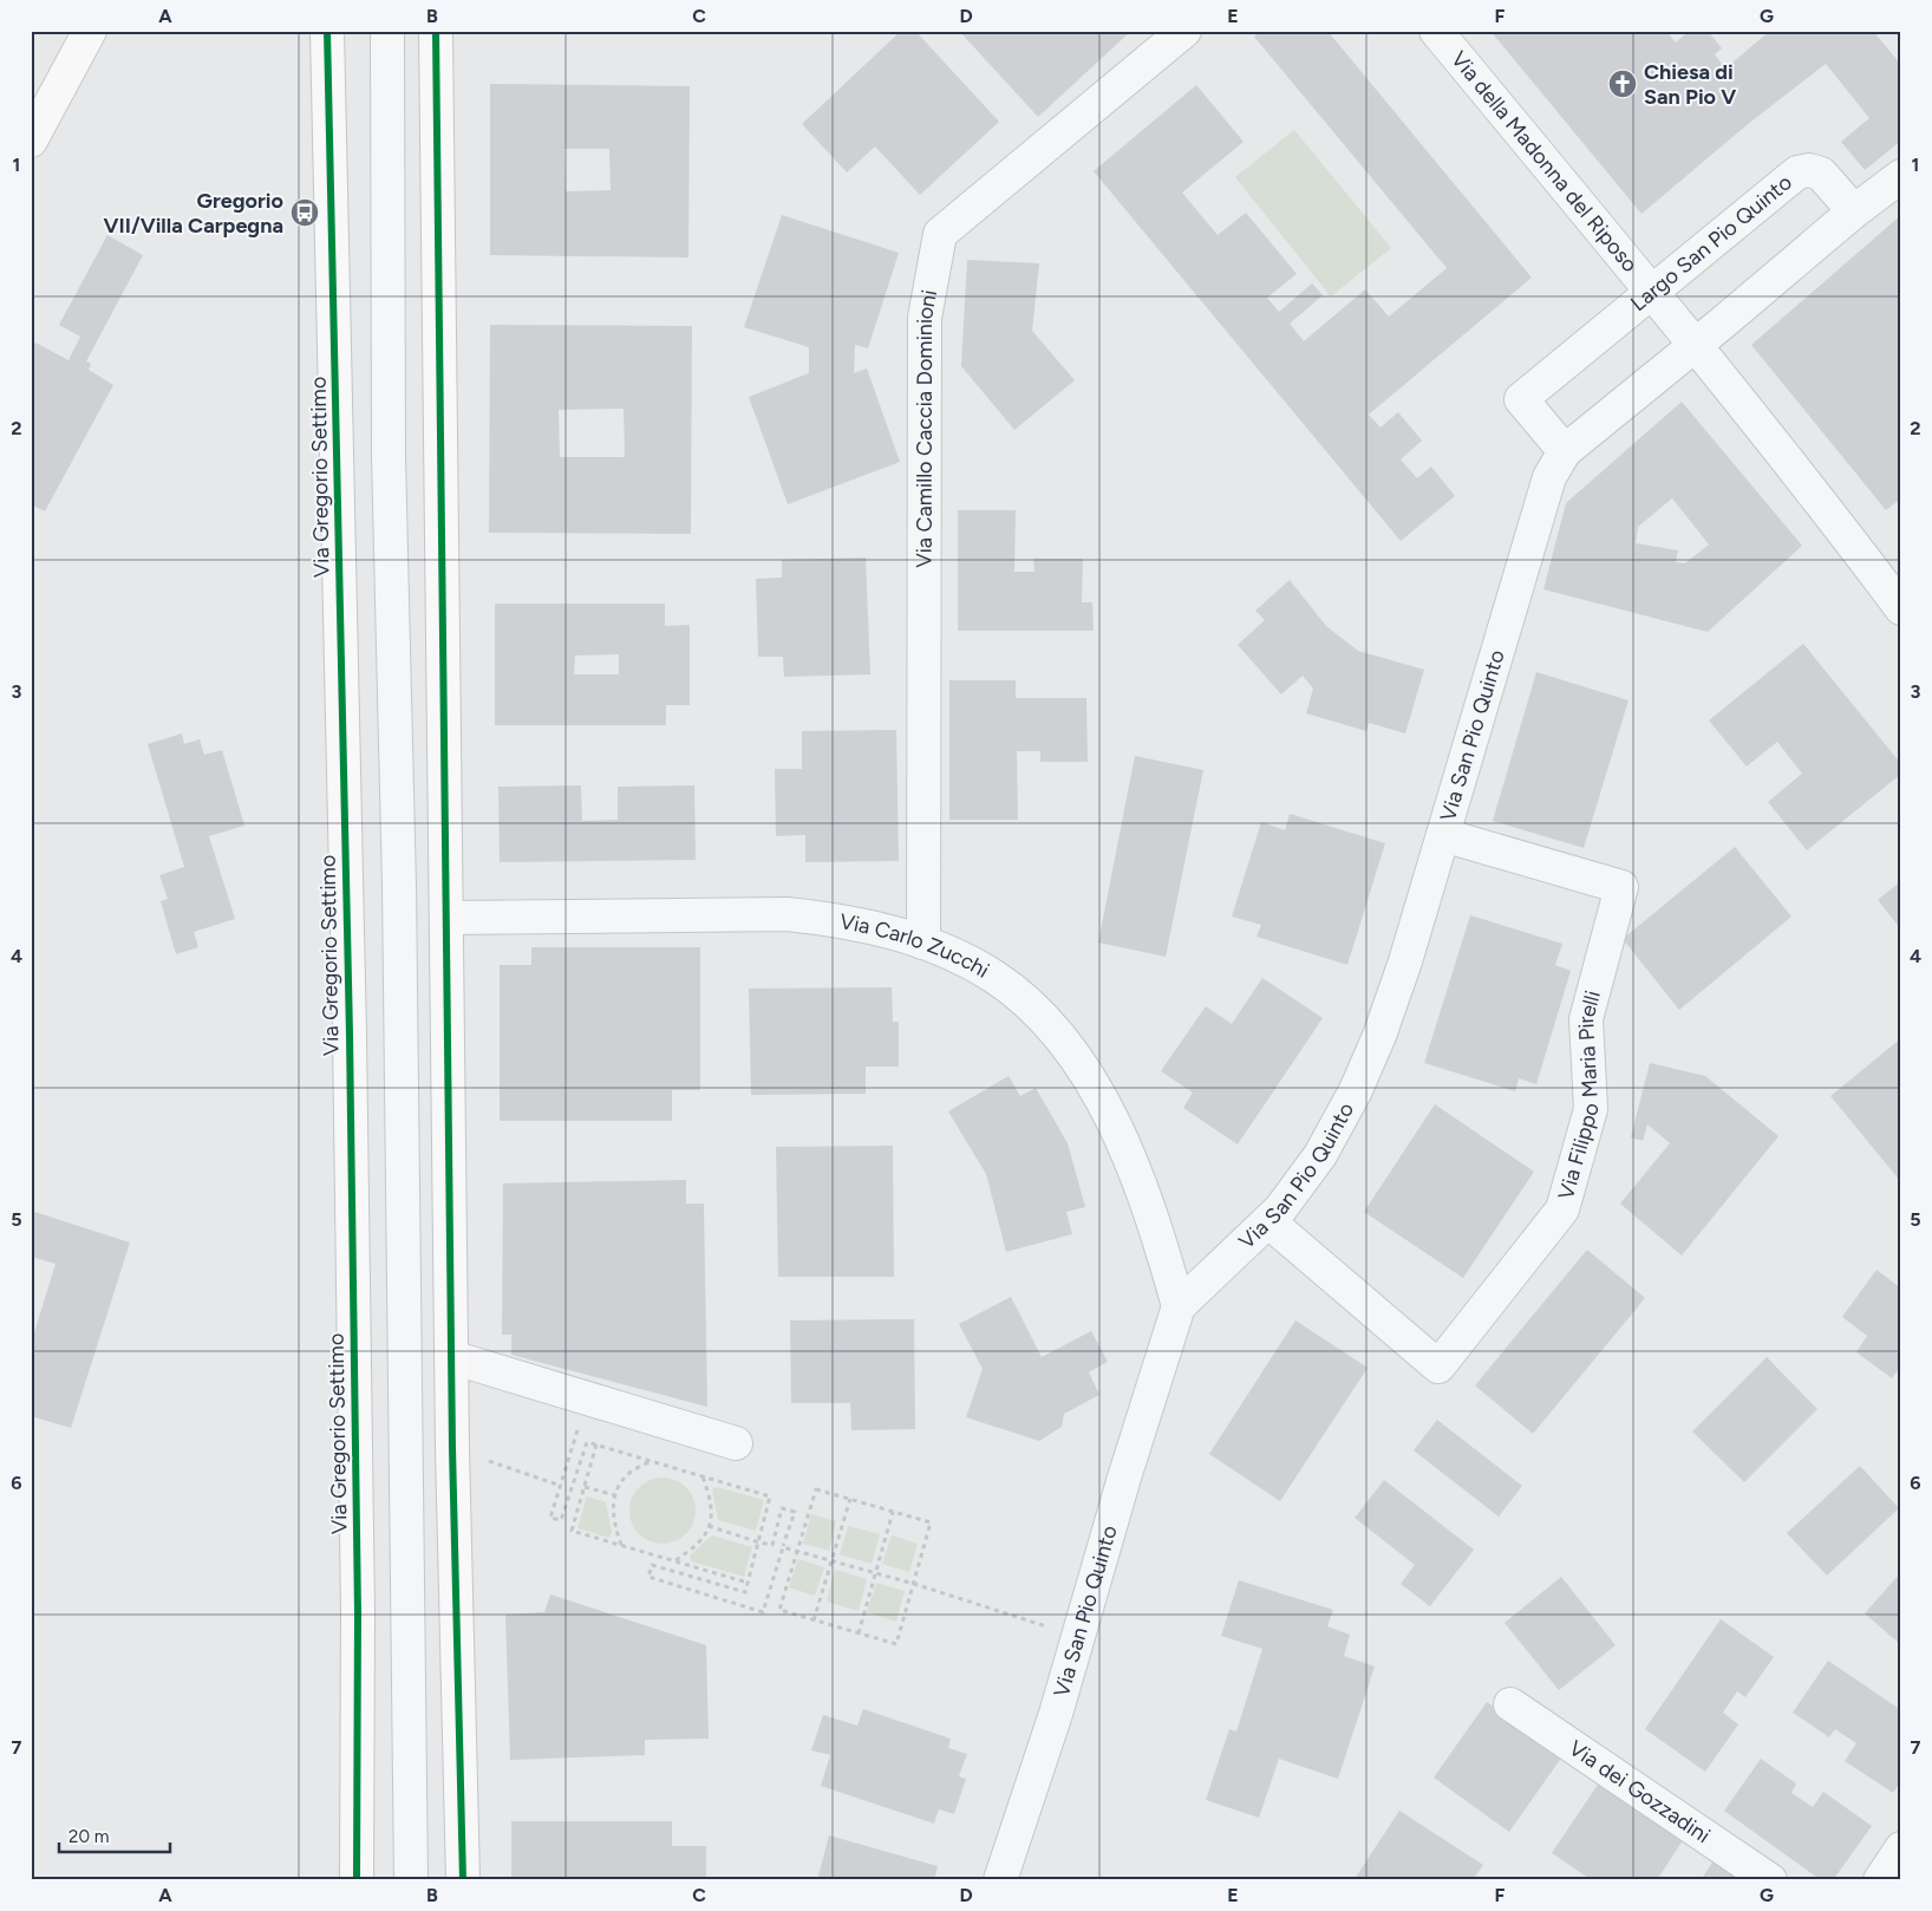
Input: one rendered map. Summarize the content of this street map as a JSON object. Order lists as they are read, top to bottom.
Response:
{
  "streets": {
    "main road": ["Via Gregorio Settimo"],
    "street": [
      "Via della Madonna del Riposo",
      "Largo San Pio Quinto",
      "Via Camillo Caccia Dominioni",
      "Via San Pio Quinto",
      "Via Carlo Zucchi",
      "Via Filippo Maria Pirelli",
      "Via dei Gozzadini"
    ]
  },
  "crossings": [
    ["Via della Madonna del Riposo", "Largo San Pio Quinto"],
    ["Largo San Pio Quinto", "Via San Pio Quinto"],
    ["Via Camillo Caccia Dominioni", "Via Carlo Zucchi"],
    ["Via San Pio Quinto", "Via Carlo Zucchi"],
    ["Via San Pio Quinto", "Via Filippo Maria Pirelli"]
  ],
  "places": {
    "church": ["Chiesa di San Pio V"],
    "bus stop": ["Gregorio VII/Villa Carpegna"]
  },
  "scale_bar": "20 m",
  "grid": {
    "columns": [
      "A",
      "B",
      "C",
      "D",
      "E",
      "F",
      "G"
    ],
    "rows": [
      "1",
      "2",
      "3",
      "4",
      "5",
      "6",
      "7"
    ]
  }
}
